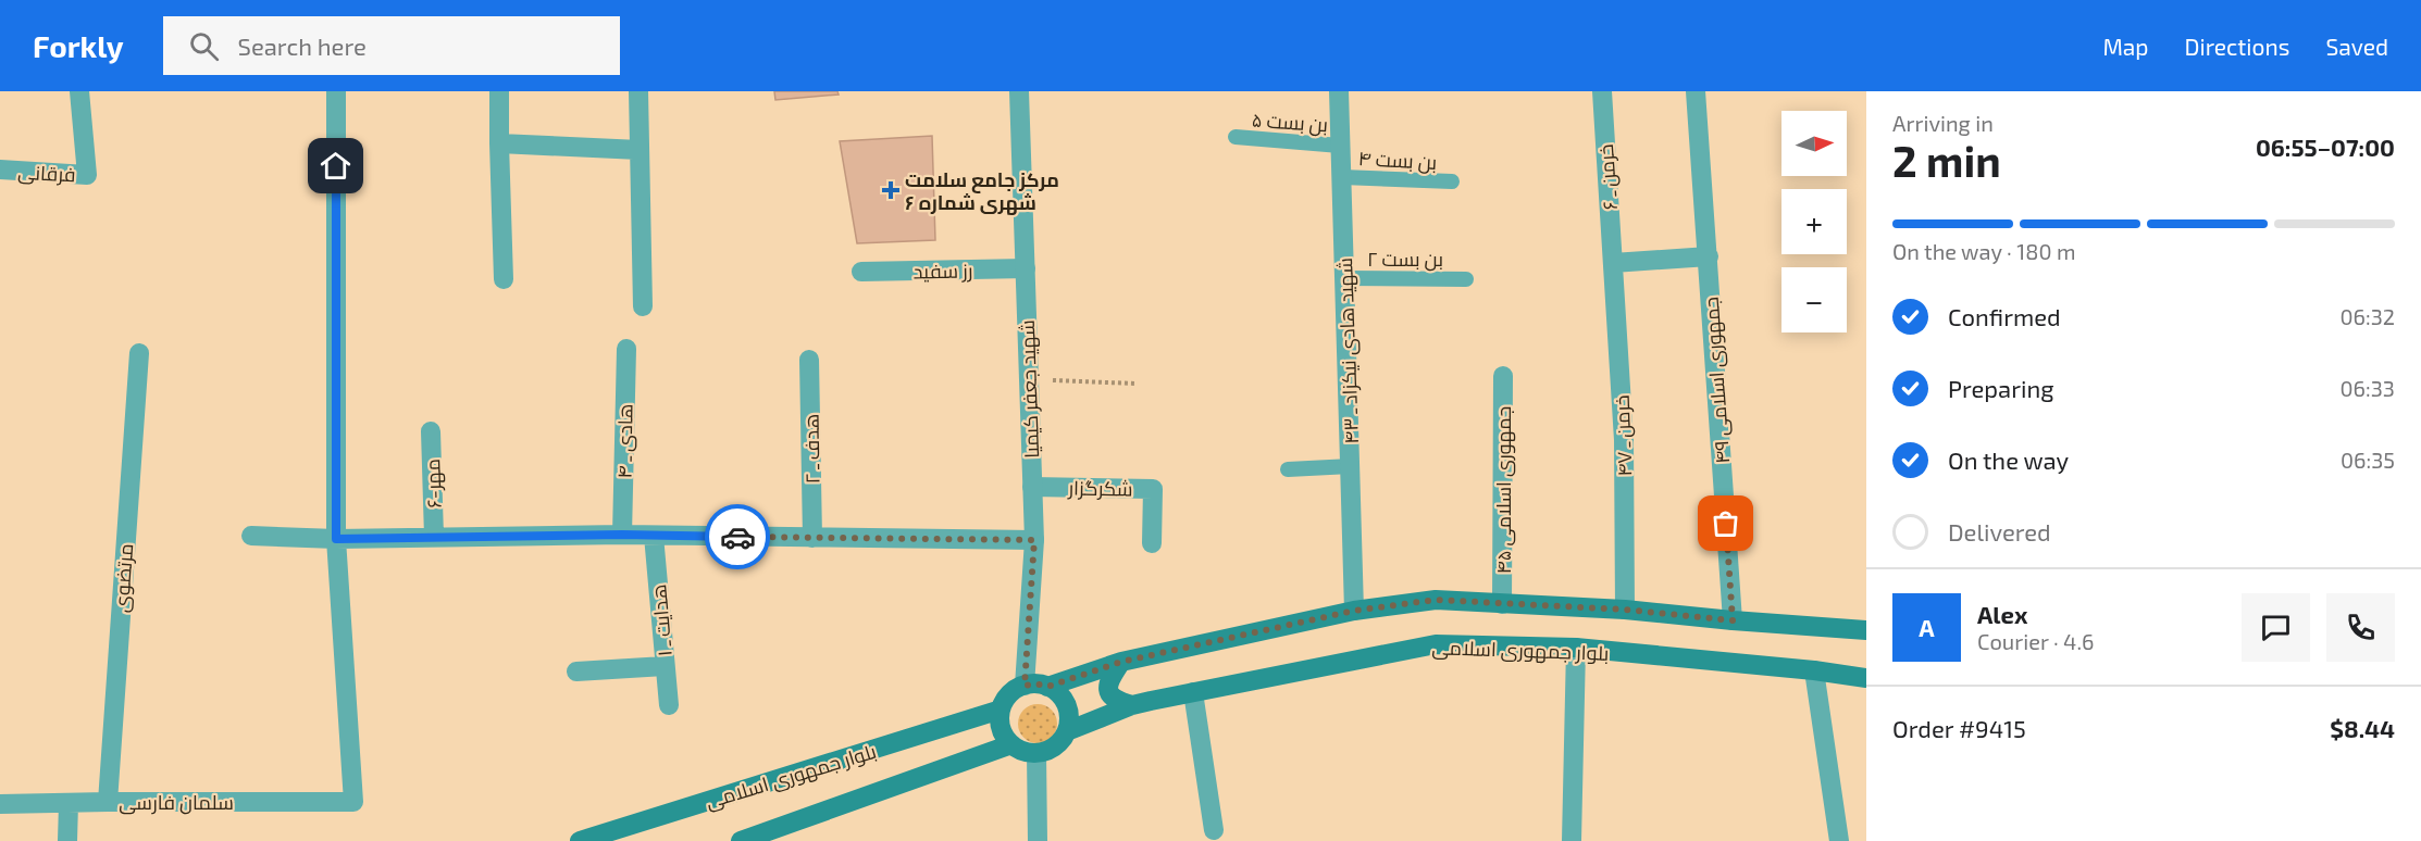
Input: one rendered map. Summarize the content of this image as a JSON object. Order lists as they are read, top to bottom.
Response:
{
  "streets": {
    "main road": ["بلوار جمهوری اسلامی"],
    "street": [
      "فرقانی",
      "خرمن ـ ۶",
      "رز سفید",
      "شهید هادی نیکزاد ـ ۴۳",
      "جمهوری اسلامی ۴۹",
      "شهید جعفر کیمیا",
      "خرمن ـ ۴۷",
      "هادی ـ ۴",
      "هدف ـ ۲",
      "مهر-۶",
      "شکرگزار",
      "جمهوری اسلامی ۴۵",
      "مرتضوی",
      "هدایت ـ ۱",
      "سلمان فارسی"
    ],
    "lane": ["بن بست ۵", "بن بست ۴", "بن بست ۲"]
  },
  "crossings": [
    ["بن بست ۵", "شهید هادی نیکزاد ـ ۴۳"],
    ["بن بست ۴", "شهید هادی نیکزاد ـ ۴۳"],
    ["خرمن ـ ۶", "خرمن ـ ۴۷"],
    ["بن بست ۲", "شهید هادی نیکزاد ـ ۴۳"],
    ["رز سفید", "شهید جعفر کیمیا"],
    ["شهید جعفر کیمیا", "شکرگزار"],
    ["شهید جعفر کیمیا", "بلوار جمهوری اسلامی"],
    ["مرتضوی", "سلمان فارسی"]
  ],
  "places": {
    "health": ["مرکز جامع سلامت شهری شماره ۶"]
  },
  "north": "right",
  "page": {
    "header": "Forkly",
    "search": "Search here",
    "nav": ["Map", "Directions", "Saved"],
    "heading": ["2 min", "Arriving in", "06:55–07:00"],
    "panel": [
      "Alex",
      "Courier · 4.6",
      "Order #9415",
      "$8.44"
    ],
    "map_buttons": ["+", "−"],
    "bar": "On the way · 180 m",
    "list": [
      ["Confirmed", "06:32"],
      ["Preparing", "06:33"],
      ["On the way", "06:35"],
      "Delivered"
    ],
    "round": "A"
  }
}
